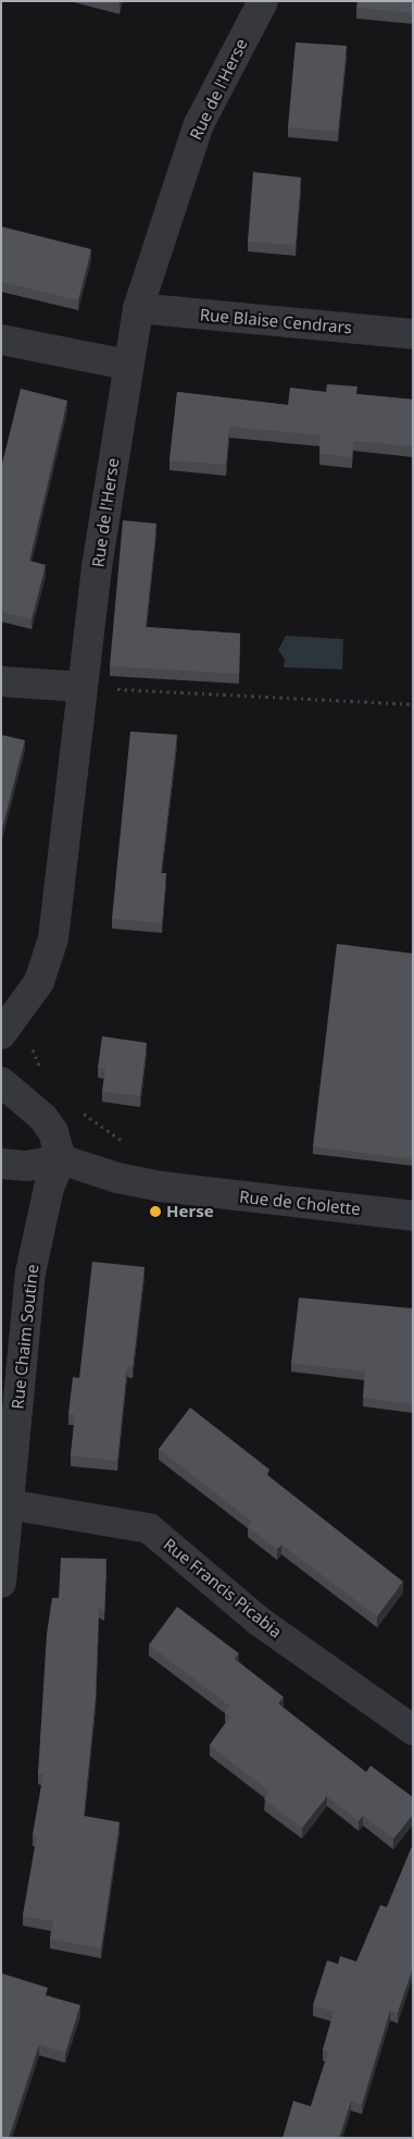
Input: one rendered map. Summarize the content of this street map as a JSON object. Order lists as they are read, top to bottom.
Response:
{
  "streets": {
    "street": [
      "Rue de l'Herse",
      "Rue Blaise Cendrars",
      "Rue de Cholette",
      "Rue Chaim Soutine",
      "Rue Francis Picabia"
    ]
  },
  "crossings": [
    ["Rue de l'Herse", "Rue Blaise Cendrars"],
    ["Rue de Cholette", "Rue Chaim Soutine"],
    ["Rue Chaim Soutine", "Rue Francis Picabia"]
  ],
  "places": ["Herse"]
}
